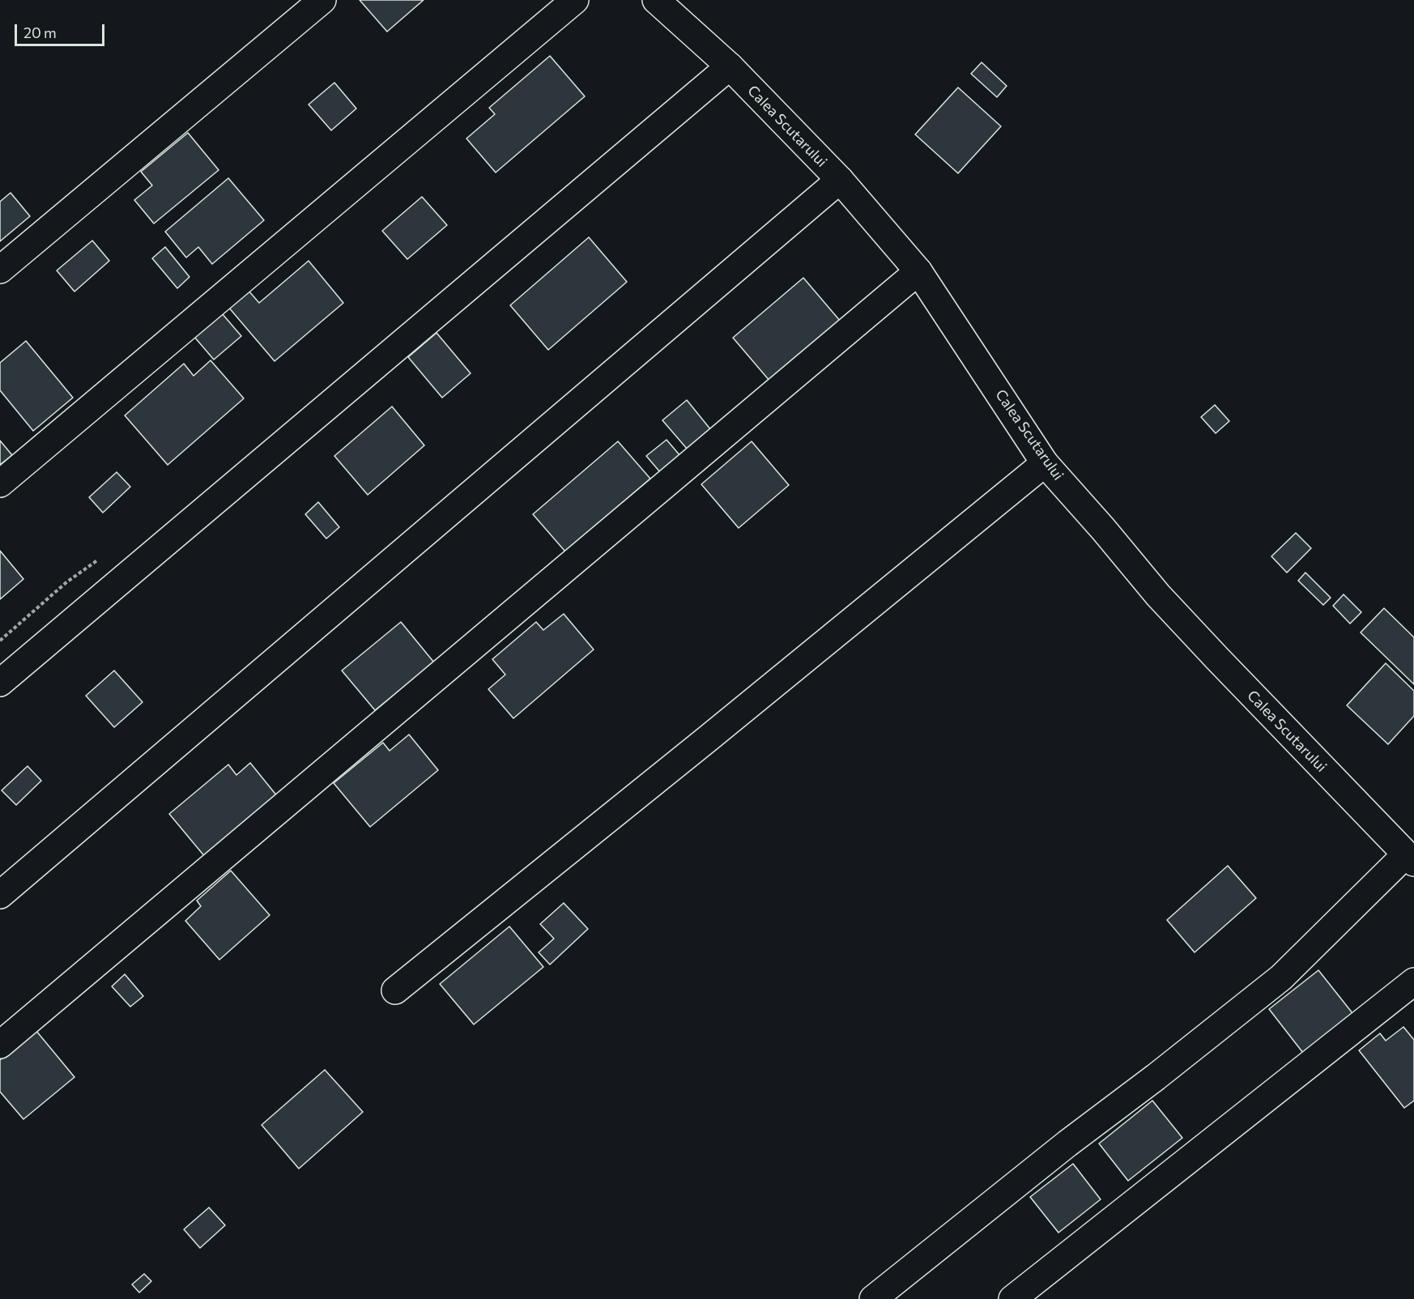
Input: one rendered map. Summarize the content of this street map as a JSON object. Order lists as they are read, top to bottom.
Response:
{
  "streets": {
    "street": ["Calea Scutarului"]
  },
  "scale_bar": "20 m"
}
